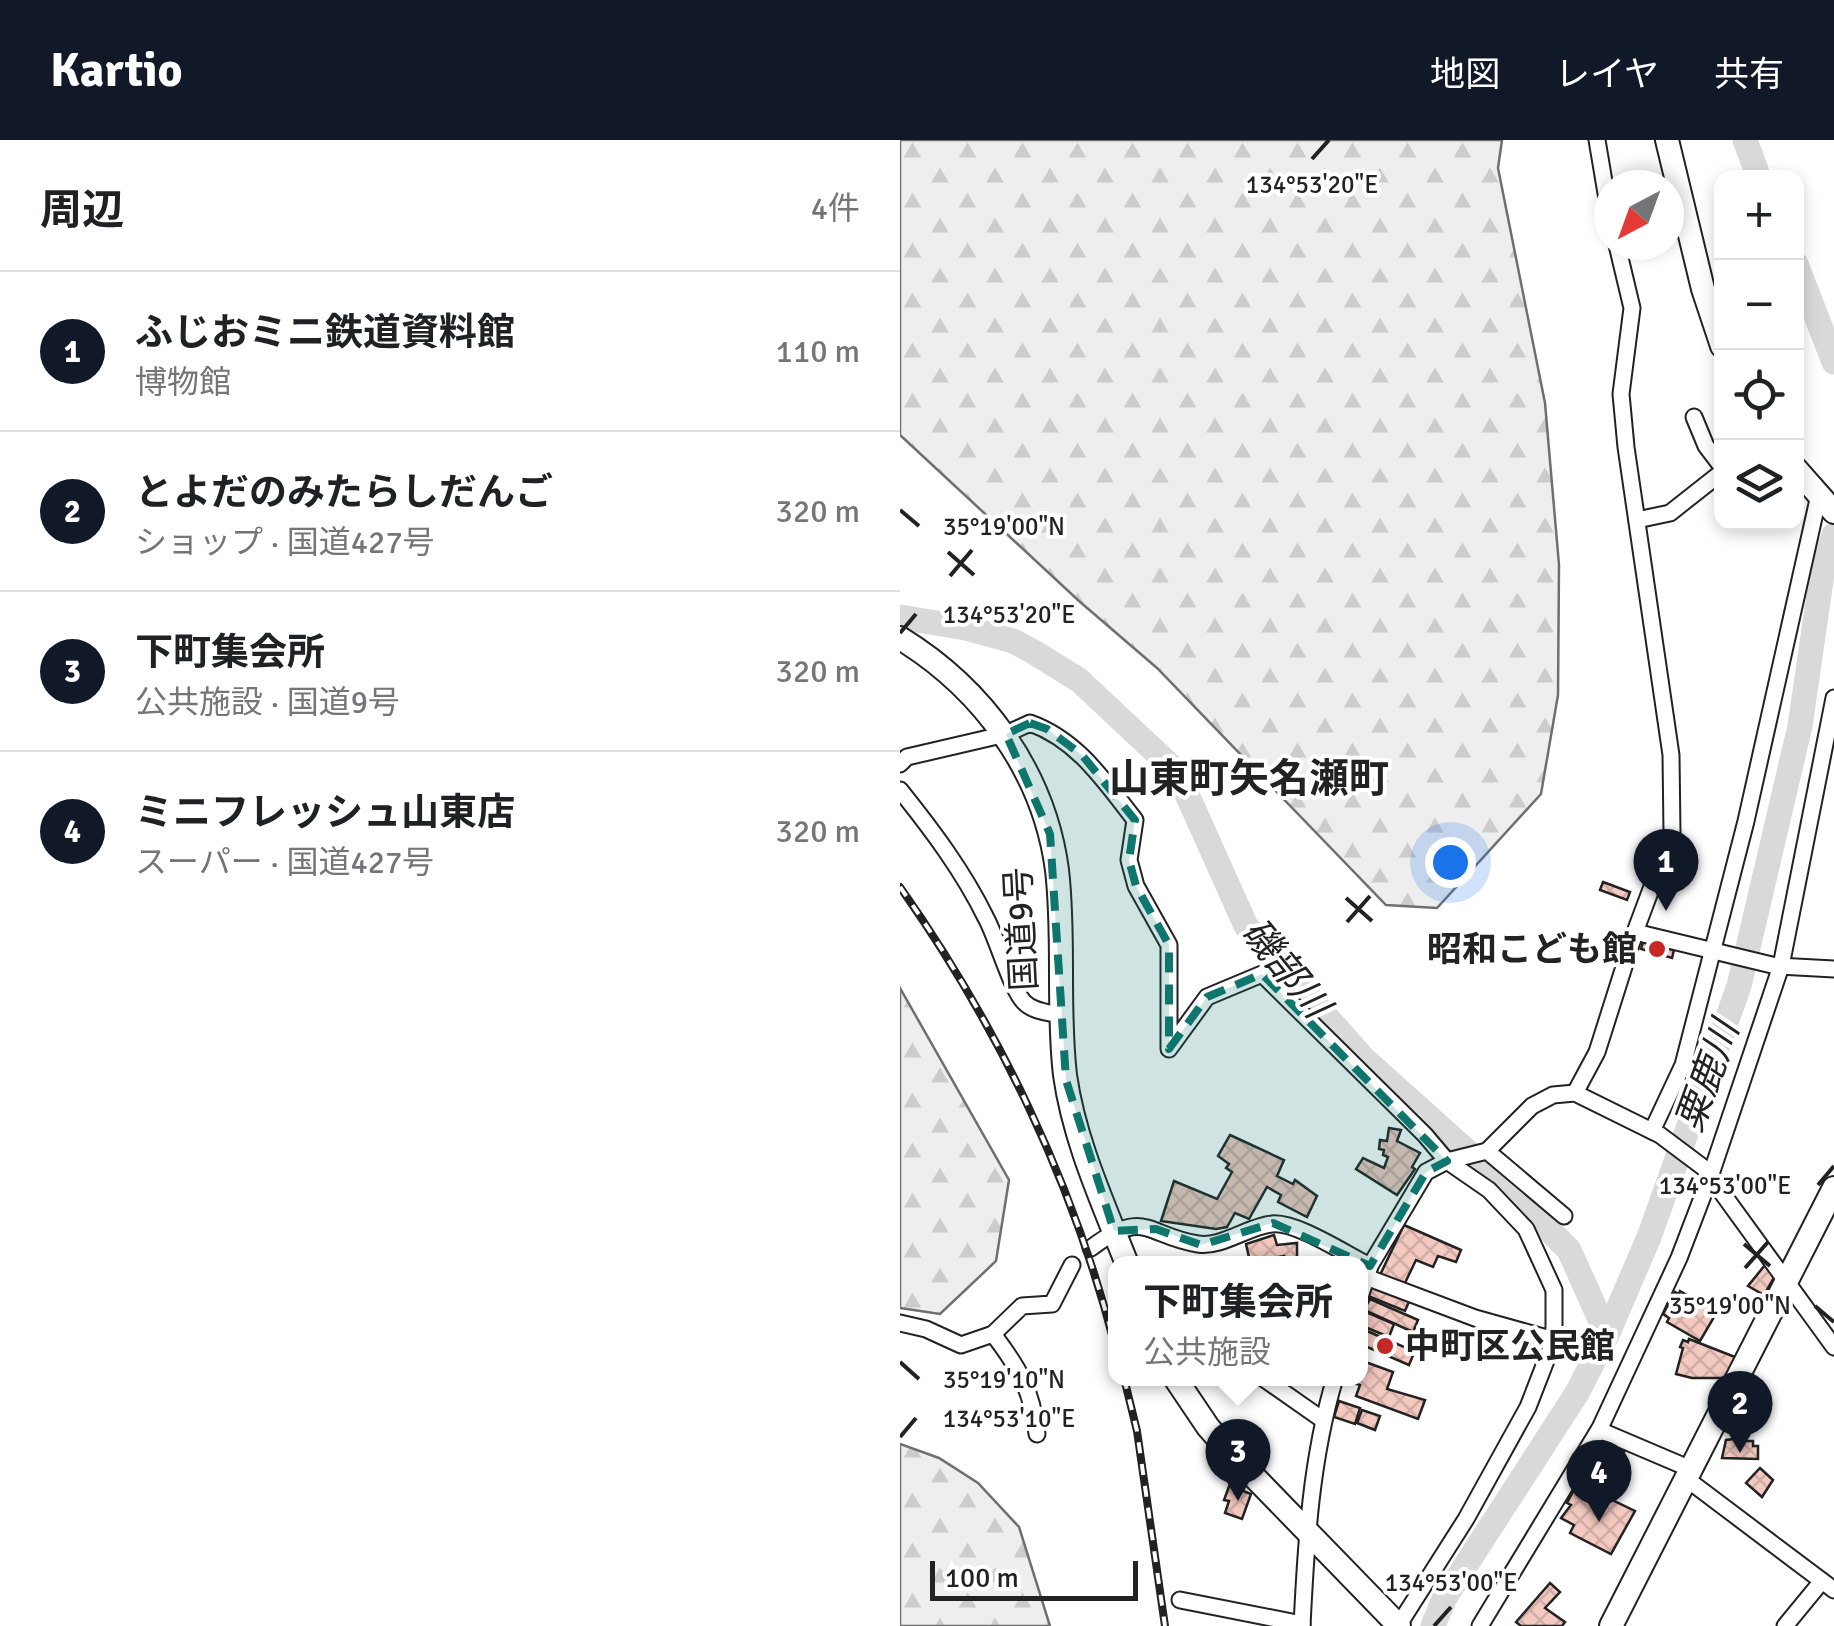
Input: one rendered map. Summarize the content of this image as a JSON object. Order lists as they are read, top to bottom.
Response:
{
  "streets": {
    "highway": ["国道9号"]
  },
  "districts": ["山東町矢名瀬町"],
  "water": ["磯部川", "粟鹿川"],
  "places": ["昭和こども館", "中町区公民館"],
  "scale_bar": "100 m",
  "north": "bottom left",
  "page": {
    "header": "Kartio",
    "nav": ["地図", "レイヤ", "共有"],
    "heading": ["周辺", "4件"],
    "map_buttons": ["+", "−"],
    "list": [
      {
        "mark": "1",
        "name": "ふじおミニ鉄道資料館",
        "note": "博物館",
        "value": "110 m"
      },
      {
        "mark": "2",
        "name": "とよだのみたらしだんご",
        "note": "ショップ · 国道427号",
        "value": "320 m"
      },
      {
        "mark": "3",
        "name": "下町集会所",
        "note": "公共施設 · 国道9号",
        "value": "320 m"
      },
      {
        "mark": "4",
        "name": "ミニフレッシュ山東店",
        "note": "スーパー · 国道427号",
        "value": "320 m"
      }
    ],
    "pins": [
      "1",
      "2",
      "3",
      "4"
    ],
    "popup": ["下町集会所", "公共施設"],
    "scale": "100 m"
  },
  "coordinates": [
    "134°53'20\"E",
    "35°19'00\"N",
    "134°53'00\"E",
    "35°19'10\"N",
    "134°53'10\"E"
  ]
}
